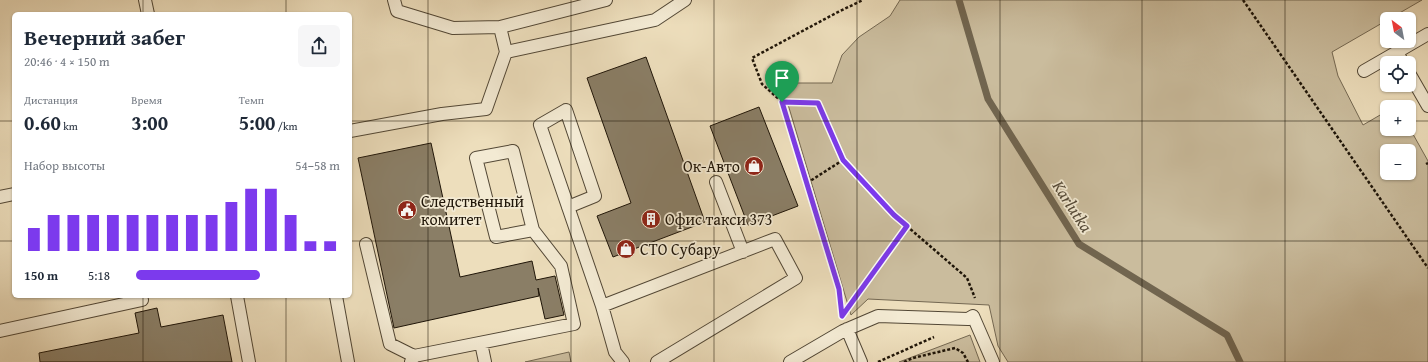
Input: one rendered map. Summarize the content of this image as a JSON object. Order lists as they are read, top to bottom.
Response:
{
  "water": ["Karlutka"],
  "places": {
    "shop": ["Ок-Авто", "СТО Субару"],
    "public building": ["Следственный комитет"],
    "building": ["Офис такси 373"]
  },
  "north": "top left",
  "page": {
    "map_buttons": ["+", "−"],
    "heading": ["Вечерний забег", "20:46 · 4 × 150 m"],
    "stats": [
      ["Дистанция", "0.60 km"],
      ["Время", "3:00"],
      ["Темп", "5:00 /km"]
    ],
    "chart": ["Набор высоты", "54–58 m"],
    "list": [
      {
        "name": "150 m",
        "note": "5:18"
      }
    ]
  }
}
